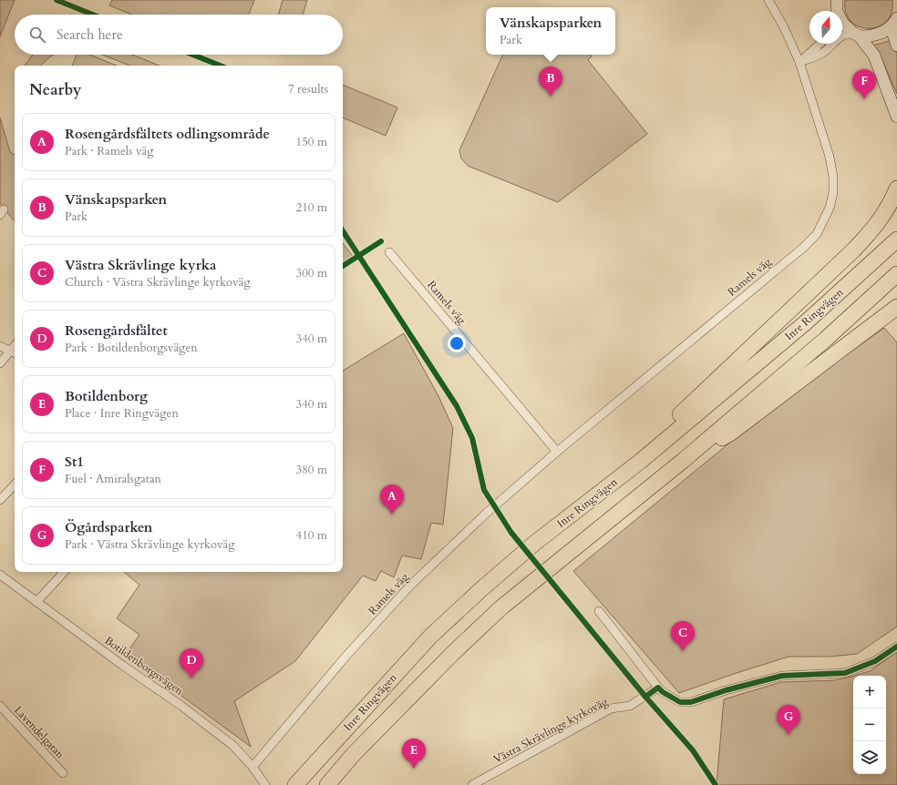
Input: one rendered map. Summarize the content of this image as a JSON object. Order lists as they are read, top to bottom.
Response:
{
  "streets": {
    "highway": ["Inre Ringvägen"],
    "street": [
      "Ramels väg",
      "Botildenborgsvägen",
      "Västra Skrävlinge kyrkoväg",
      "Lavendelgatan"
    ]
  },
  "crossings": [
    ["Ramels väg", "Botildenborgsvägen"]
  ],
  "north": "top",
  "page": {
    "popup": ["Vänskapsparken", "Park"],
    "search": "Search here",
    "heading": ["Nearby", "7 results"],
    "pins": [
      "B",
      "F",
      "A",
      "C",
      "D",
      "G",
      "E"
    ],
    "list": [
      {
        "mark": "A",
        "name": "Rosengårdsfältets odlingsområde",
        "note": "Park · Ramels väg",
        "value": "150 m"
      },
      {
        "mark": "B",
        "name": "Vänskapsparken",
        "note": "Park",
        "value": "210 m"
      },
      {
        "mark": "C",
        "name": "Västra Skrävlinge kyrka",
        "note": "Church · Västra Skrävlinge kyrkoväg",
        "value": "300 m"
      },
      {
        "mark": "D",
        "name": "Rosengårdsfältet",
        "note": "Park · Botildenborgsvägen",
        "value": "340 m"
      },
      {
        "mark": "E",
        "name": "Botildenborg",
        "note": "Place · Inre Ringvägen",
        "value": "340 m"
      },
      {
        "mark": "F",
        "name": "St1",
        "note": "Fuel · Amiralsgatan",
        "value": "380 m"
      },
      {
        "mark": "G",
        "name": "Ögårdsparken",
        "note": "Park · Västra Skrävlinge kyrkoväg",
        "value": "410 m"
      }
    ],
    "map_buttons": ["+", "−"]
  }
}
